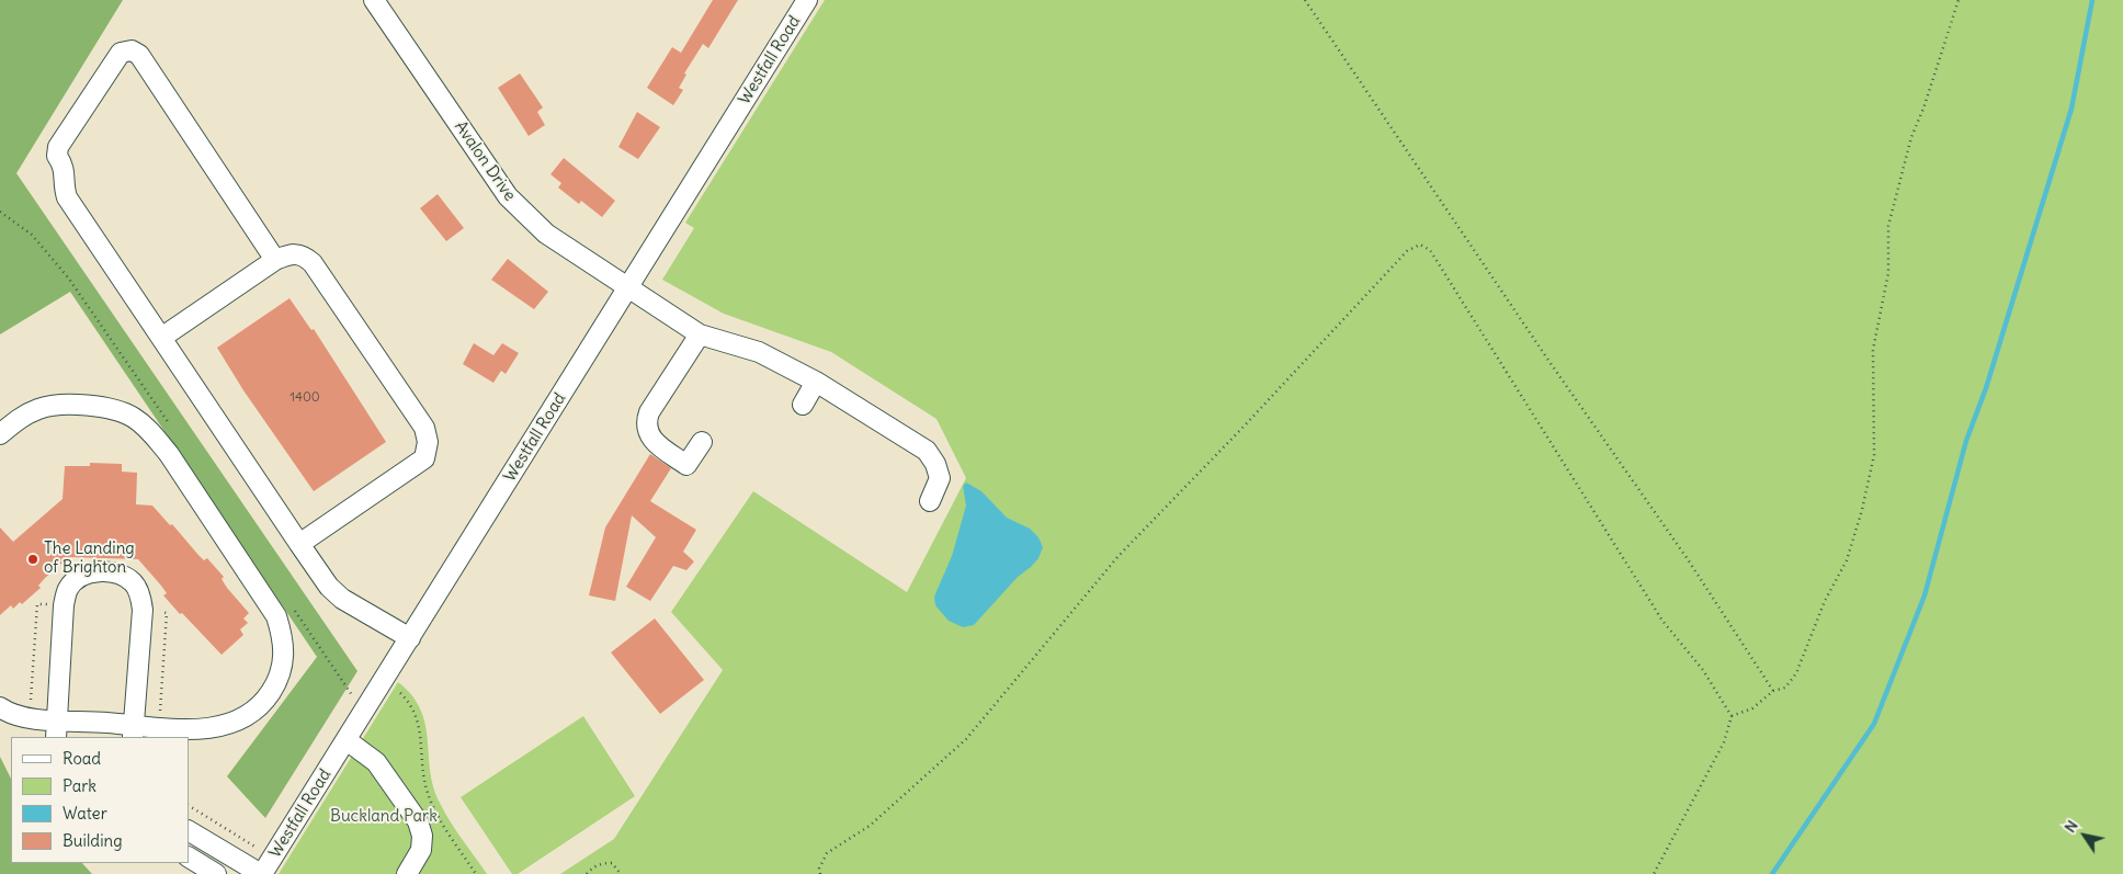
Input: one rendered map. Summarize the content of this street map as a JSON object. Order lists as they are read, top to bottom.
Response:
{
  "streets": {
    "street": ["Westfall Road", "Avalon Drive"]
  },
  "crossings": [
    ["Westfall Road", "Avalon Drive"]
  ],
  "parks": ["Buckland Park"],
  "places": ["The Landing of Brighton"],
  "house_numbers": ["1400"],
  "legend": [
    "Road",
    "Park",
    "Water",
    "Building"
  ],
  "north": "top left"
}
